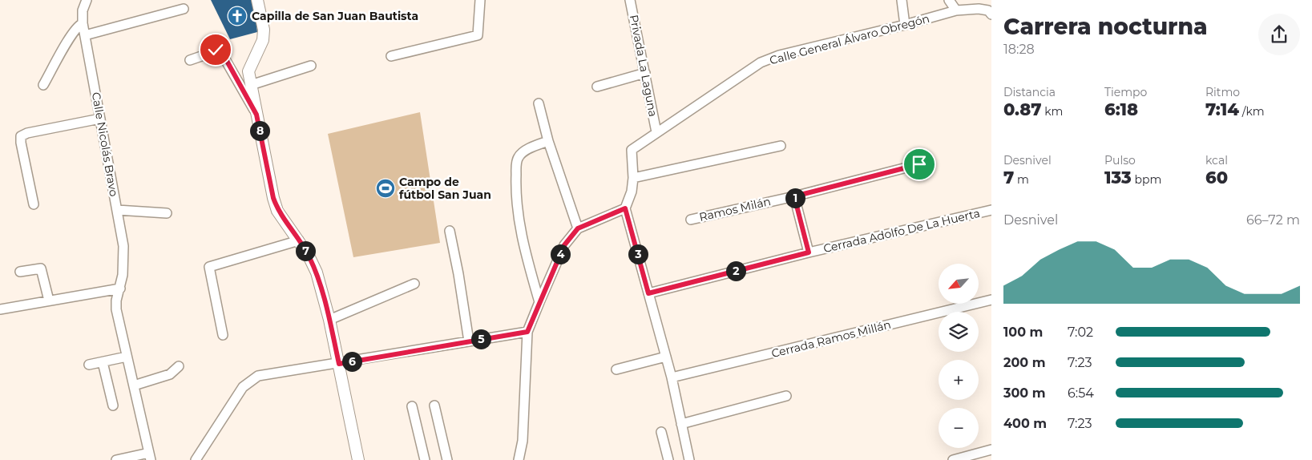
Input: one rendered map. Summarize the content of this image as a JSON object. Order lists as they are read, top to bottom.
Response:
{
  "streets": {
    "street": [
      "Calle General Álvaro Obregón",
      "Privada La Laguna",
      "Calle Nicolás Bravo",
      "Ramos Milán",
      "Cerrada Adolfo De La Huerta",
      "Cerrada Ramos Millán"
    ]
  },
  "crossings": [
    ["Calle General Álvaro Obregón", "Privada La Laguna"]
  ],
  "places": {
    "church": ["Capilla de San Juan Bautista"],
    "sports": ["Campo de fútbol San Juan"]
  },
  "north": "bottom left",
  "page": {
    "heading": ["Carrera nocturna", "18:28"],
    "stats": [
      ["Distancia", "0.87 km"],
      ["Tiempo", "6:18"],
      ["Ritmo", "7:14 /km"],
      ["Desnivel", "7 m"],
      ["Pulso", "133 bpm"],
      ["kcal", "60"]
    ],
    "pins": [
      "8",
      "1",
      "7",
      "3",
      "4",
      "2",
      "5",
      "6"
    ],
    "chart": ["Desnivel", "66–72 m"],
    "map_buttons": ["+", "−"],
    "list": [
      {
        "name": "100 m",
        "note": "7:02"
      },
      {
        "name": "200 m",
        "note": "7:23"
      },
      {
        "name": "300 m",
        "note": "6:54"
      },
      {
        "name": "400 m",
        "note": "7:23"
      }
    ]
  }
}
